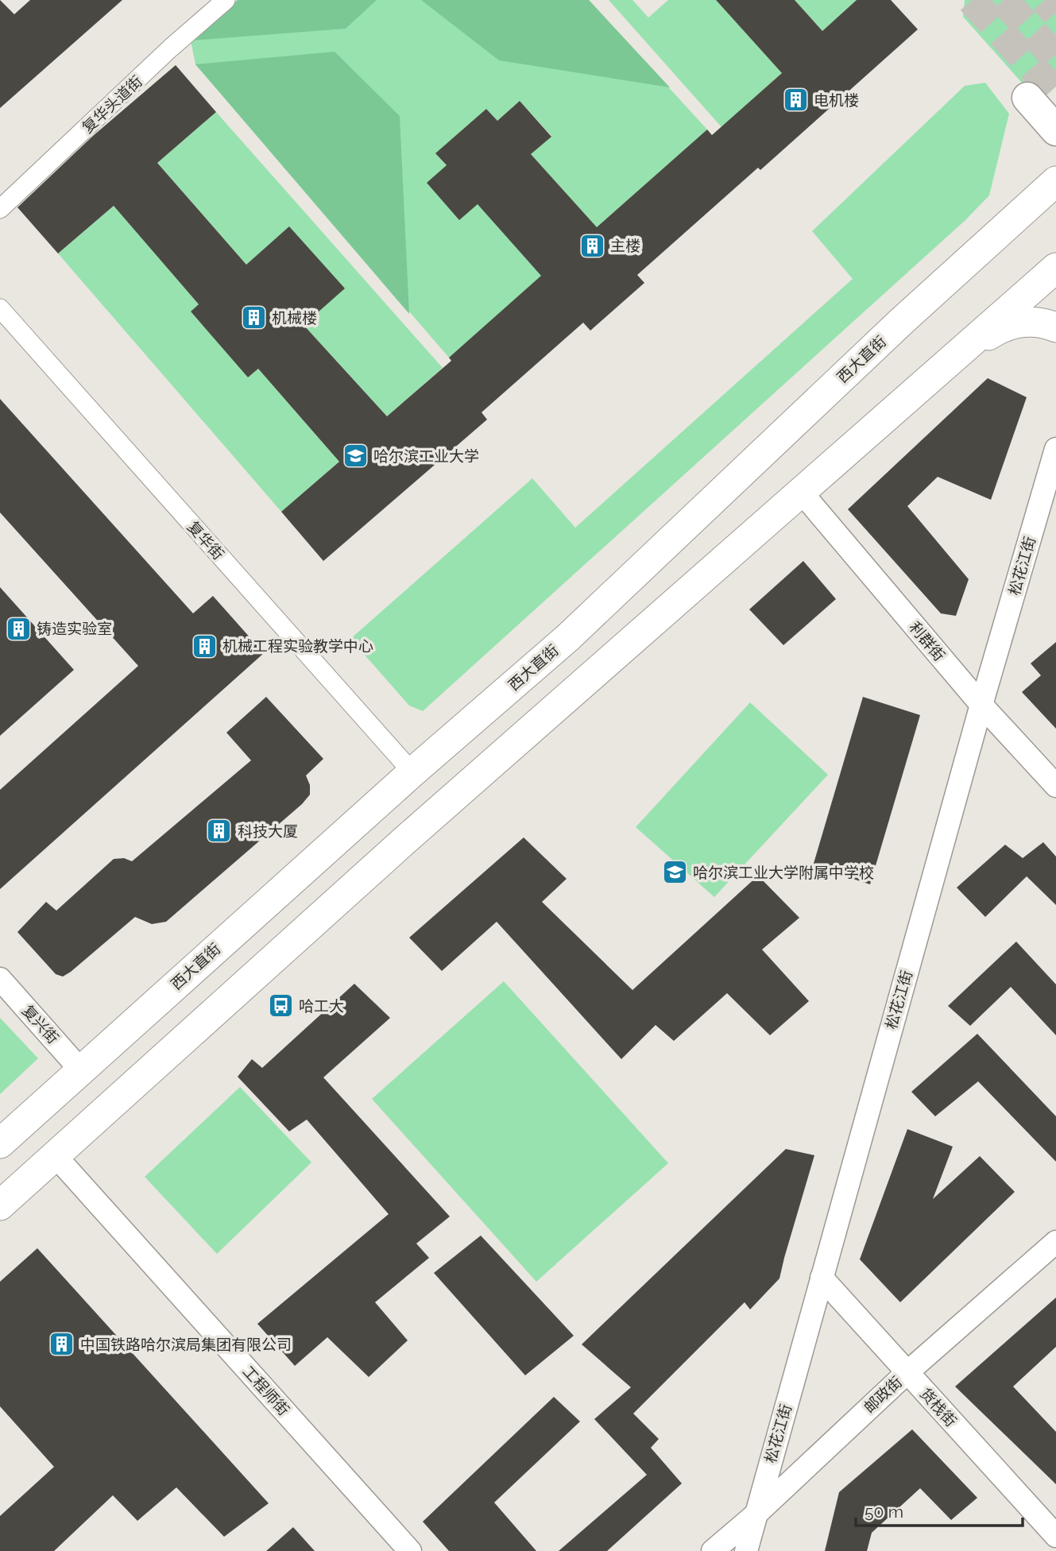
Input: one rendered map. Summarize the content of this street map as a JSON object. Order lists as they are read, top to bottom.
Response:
{
  "streets": {
    "main road": ["西大直街"],
    "street": [
      "复华头道街",
      "复华街",
      "松花江街",
      "利群街",
      "复兴街",
      "工程师街",
      "邮政街",
      "货栈街"
    ]
  },
  "crossings": [
    ["西大直街", "复华街"],
    ["西大直街", "复兴街"],
    ["松花江街", "利群街"],
    ["松花江街", "邮政街"],
    ["松花江街", "货栈街"],
    ["邮政街", "货栈街"]
  ],
  "places": {
    "building": [
      "电机楼",
      "主楼",
      "机械楼",
      "铸造实验室",
      "机械工程实验教学中心",
      "科技大厦",
      "中国铁路哈尔滨局集团有限公司"
    ],
    "school or university": ["哈尔滨工业大学", "哈尔滨工业大学附属中学校"],
    "bus stop": ["哈工大"]
  },
  "scale_bar": "50 m"
}
